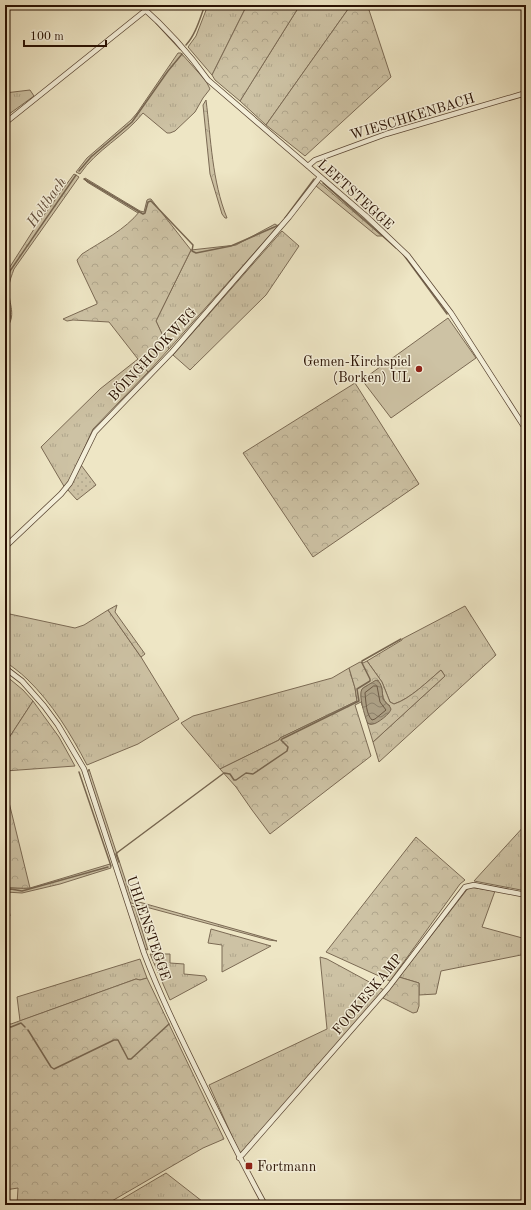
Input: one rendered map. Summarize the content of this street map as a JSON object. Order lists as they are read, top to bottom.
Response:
{
  "streets": {
    "street": [
      "WIESCHKENBACH",
      "LEETSTEGGE",
      "BÖINGHOOKWEG",
      "UHLENSTEGGE",
      "FOOKESKAMP"
    ]
  },
  "crossings": [
    ["WIESCHKENBACH", "LEETSTEGGE"],
    ["LEETSTEGGE", "BÖINGHOOKWEG"],
    ["UHLENSTEGGE", "FOOKESKAMP"]
  ],
  "water": ["Holtbach"],
  "places": {
    "other": ["Gemen-Kirchspiel (Borken) UL"],
    "transit": ["Fortmann"]
  },
  "scale_bar": "100 m"
}
